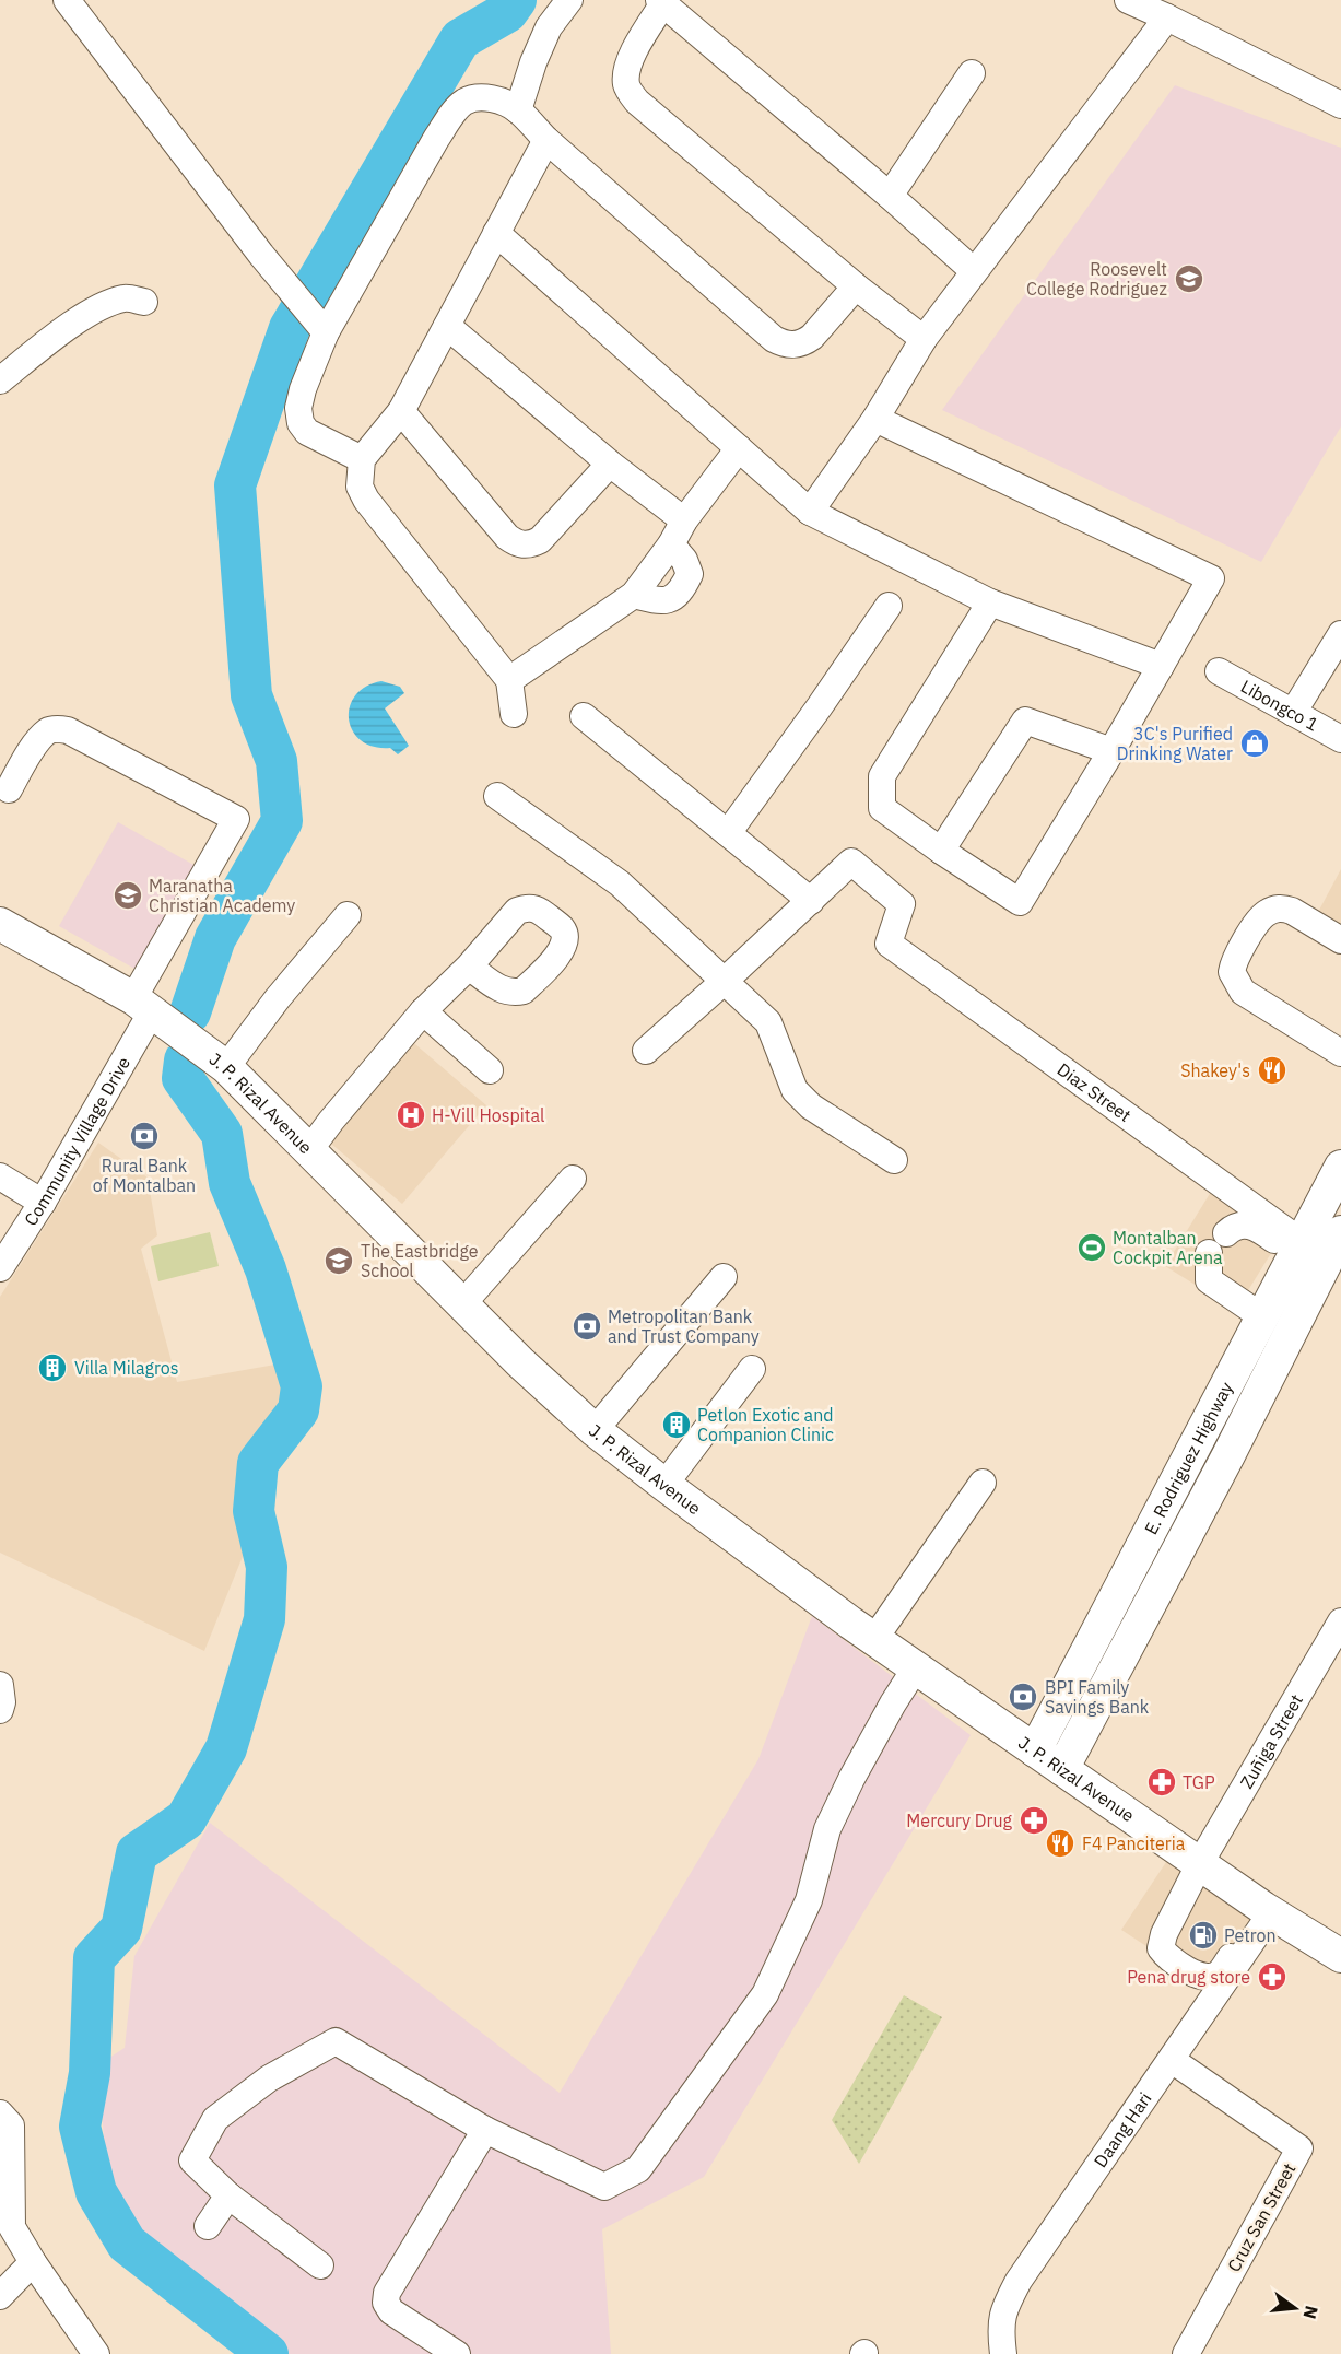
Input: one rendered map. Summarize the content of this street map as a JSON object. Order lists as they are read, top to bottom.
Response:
{
  "streets": {
    "main road": ["J. P. Rizal Avenue", "E. Rodriguez Highway"],
    "street": [
      "Libongco 1",
      "Diaz Street",
      "Community Village Drive",
      "Zuñiga Street",
      "Daang Hari",
      "Cruz San Street"
    ]
  },
  "crossings": [
    ["Diaz Street", "E. Rodriguez Highway"],
    ["J. P. Rizal Avenue", "Community Village Drive"],
    ["J. P. Rizal Avenue", "E. Rodriguez Highway"],
    ["J. P. Rizal Avenue", "Zuñiga Street"],
    ["J. P. Rizal Avenue", "Daang Hari"],
    ["Zuñiga Street", "Daang Hari"],
    ["Daang Hari", "Cruz San Street"]
  ],
  "places": {
    "school or university": ["Roosevelt College Rodriguez", "Maranatha Christian Academy", "The Eastbridge School"],
    "shop": ["3C's Purified Drinking Water"],
    "restaurant": ["Shakey's", "F4 Panciteria"],
    "hospital": ["H-Vill Hospital"],
    "bank": ["Rural Bank of Montalban", "Metropolitan Bank and Trust Company", "BPI Family Savings Bank"],
    "sports": ["Montalban Cockpit Arena"],
    "building": ["Villa Milagros", "Petlon Exotic and Companion Clinic"],
    "pharmacy": ["TGP", "Mercury Drug", "Pena drug store"],
    "fuel station": ["Petron"]
  },
  "north": "right"
}
